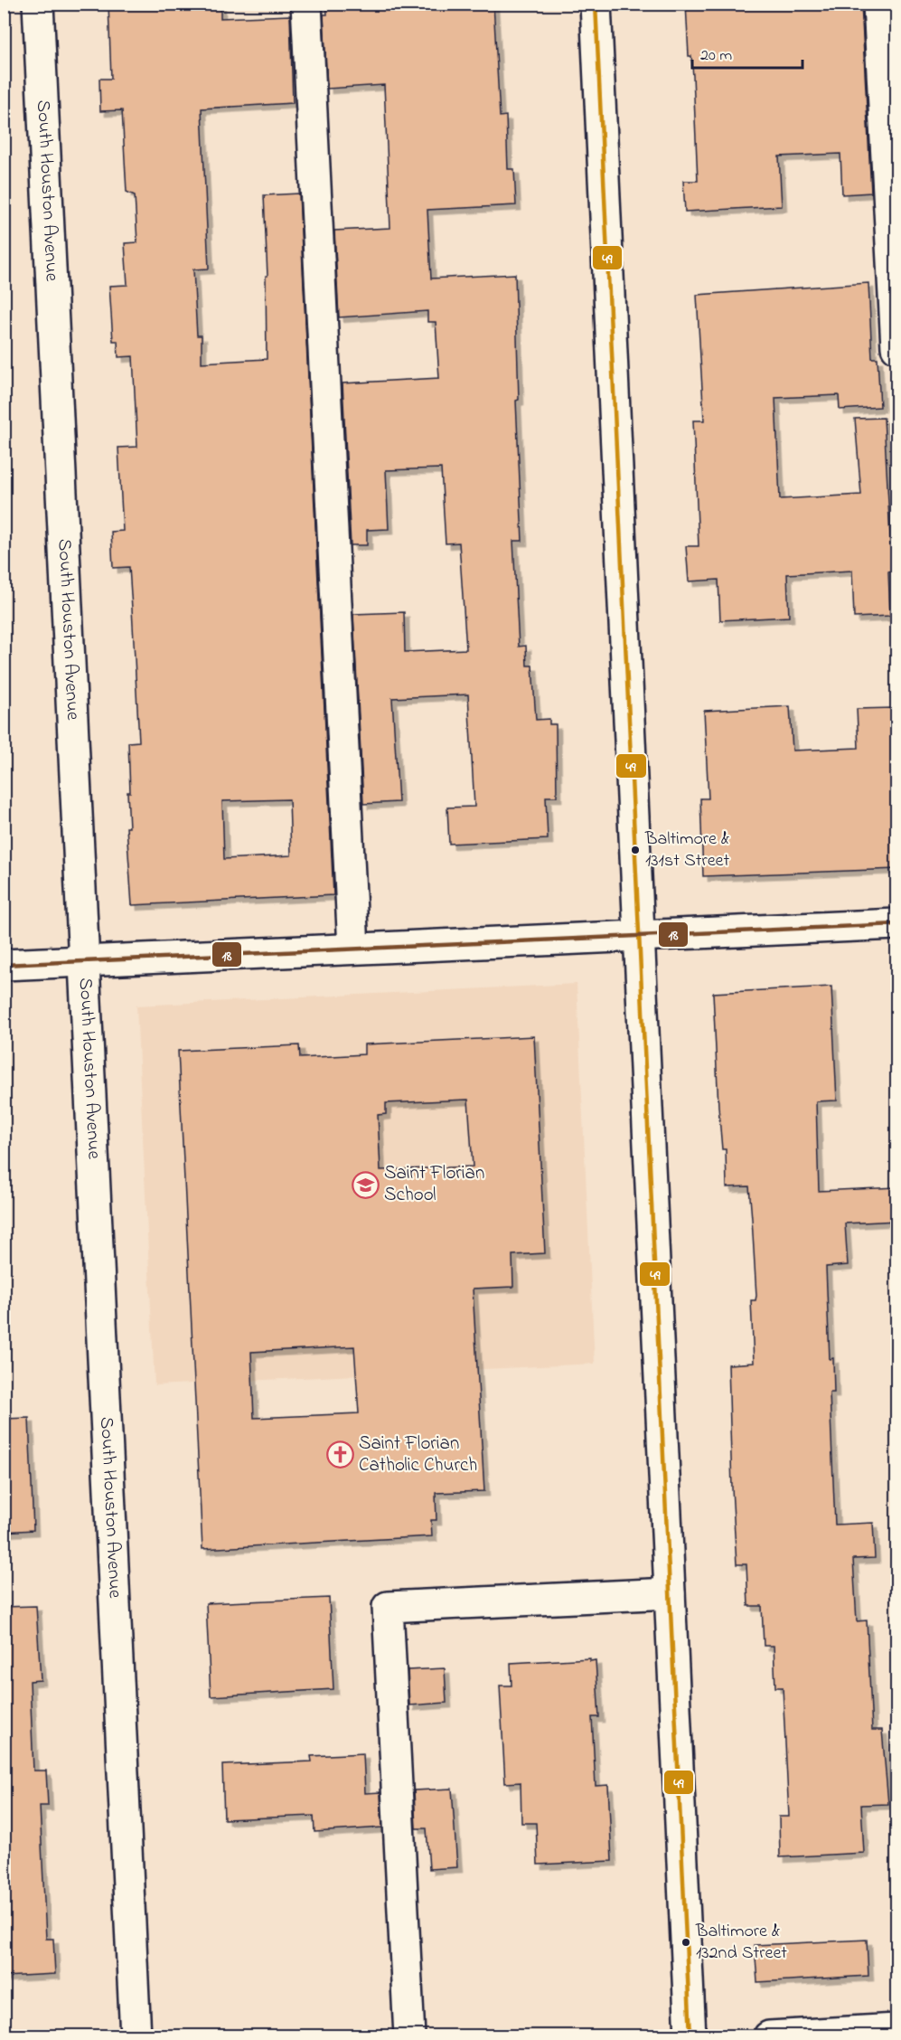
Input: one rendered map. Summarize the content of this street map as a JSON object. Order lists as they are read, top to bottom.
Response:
{
  "streets": {
    "street": ["South Houston Avenue"]
  },
  "places": {
    "other": ["Baltimore & 131st Street", "Baltimore & 132nd Street"],
    "school or university": ["Saint Florian School"],
    "church": ["Saint Florian Catholic Church"]
  },
  "lines": ["transit line 49", "transit line 18"],
  "scale_bar": "20 m"
}
